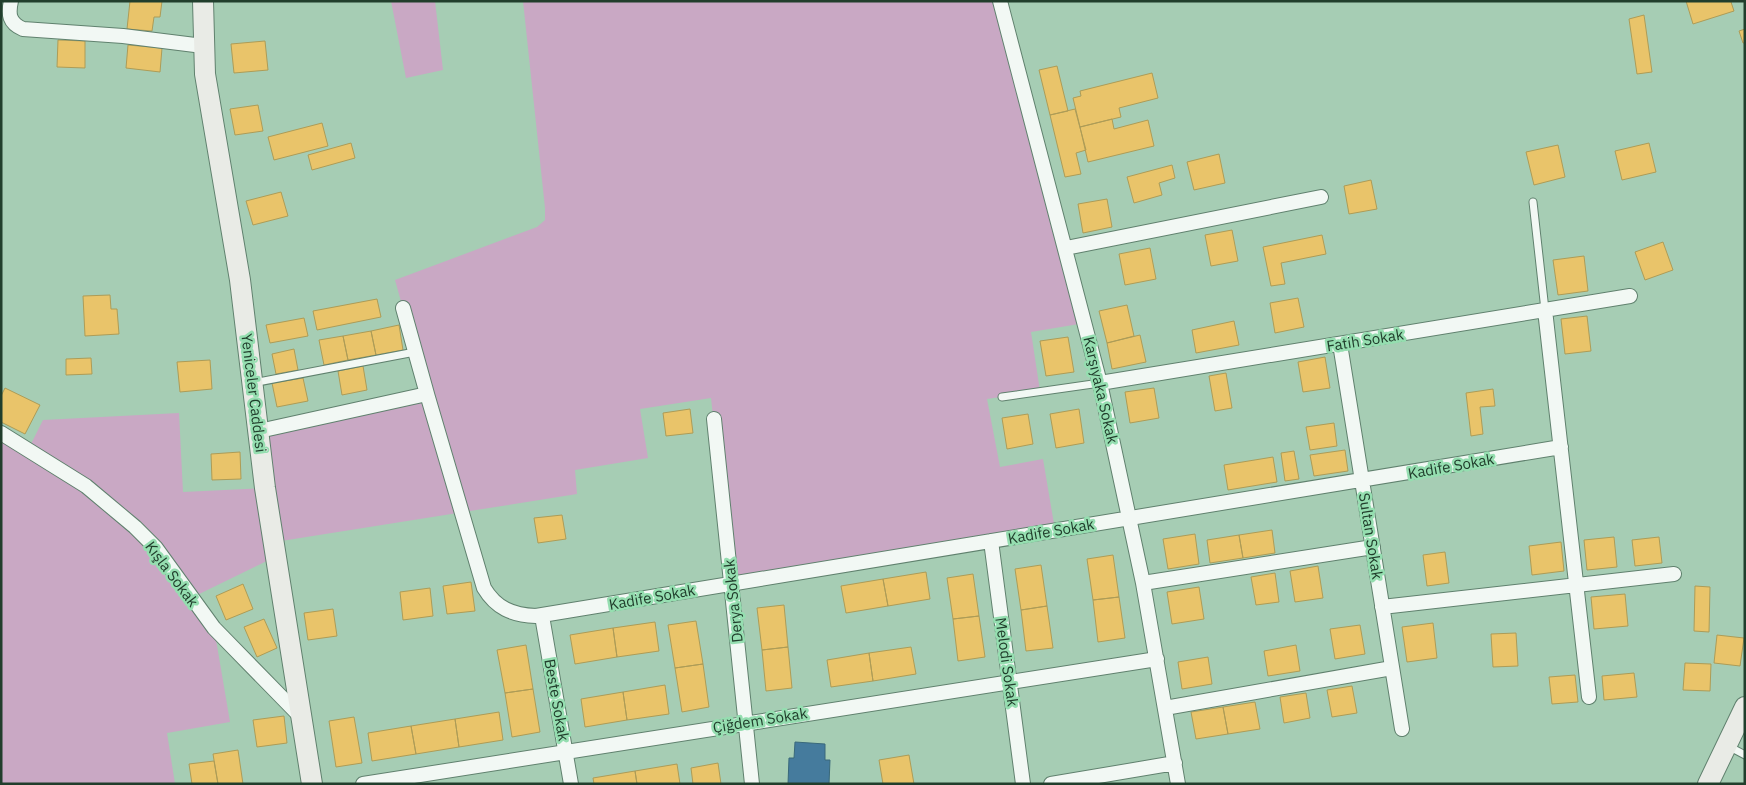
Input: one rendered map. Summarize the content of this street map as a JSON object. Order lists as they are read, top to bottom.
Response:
{
  "streets": {
    "street": [
      "Fatih Sokak",
      "Karşıyaka Sokak",
      "Yeniceler Caddesi",
      "Kadife Sokak",
      "Sultan Sokak",
      "Kışla Sokak",
      "Derya Sokak",
      "Melodi Sokak",
      "Beste Sokak",
      "Çiğdem Sokak"
    ]
  },
  "crossings": [
    ["Fatih Sokak", "Karşıyaka Sokak"],
    ["Fatih Sokak", "Sultan Sokak"],
    ["Karşıyaka Sokak", "Kadife Sokak"],
    ["Karşıyaka Sokak", "Çiğdem Sokak"],
    ["Yeniceler Caddesi", "Kışla Sokak"],
    ["Kadife Sokak", "Sultan Sokak"],
    ["Kadife Sokak", "Derya Sokak"],
    ["Kadife Sokak", "Melodi Sokak"],
    ["Kadife Sokak", "Beste Sokak"],
    ["Derya Sokak", "Çiğdem Sokak"],
    ["Melodi Sokak", "Çiğdem Sokak"],
    ["Beste Sokak", "Çiğdem Sokak"]
  ]
}
